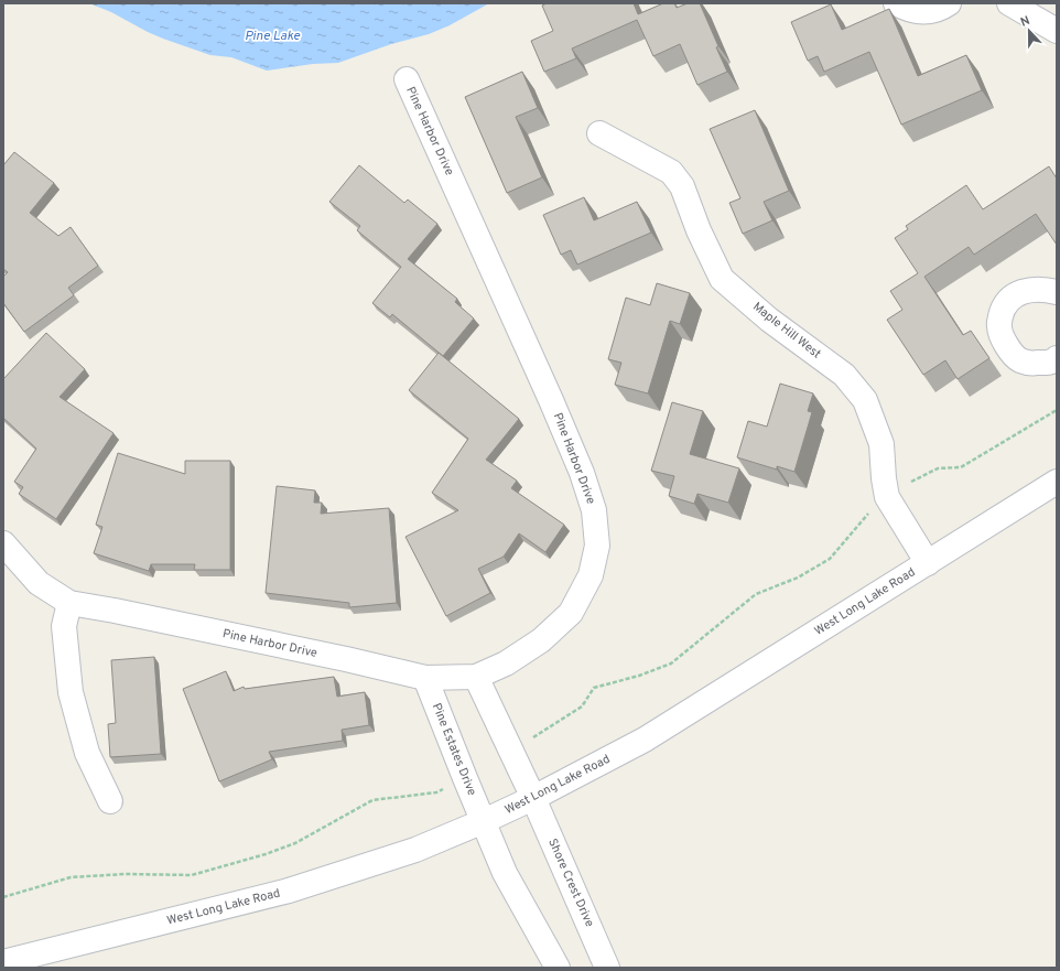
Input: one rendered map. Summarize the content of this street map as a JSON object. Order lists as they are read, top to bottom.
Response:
{
  "streets": {
    "street": [
      "Pine Harbor Drive",
      "Maple Hill West",
      "West Long Lake Road",
      "Pine Estates Drive",
      "Shore Crest Drive"
    ]
  },
  "crossings": [
    ["Pine Harbor Drive", "Pine Estates Drive"],
    ["Maple Hill West", "West Long Lake Road"],
    ["West Long Lake Road", "Pine Estates Drive"],
    ["West Long Lake Road", "Shore Crest Drive"]
  ],
  "water": ["Pine Lake"],
  "north": "top"
}
